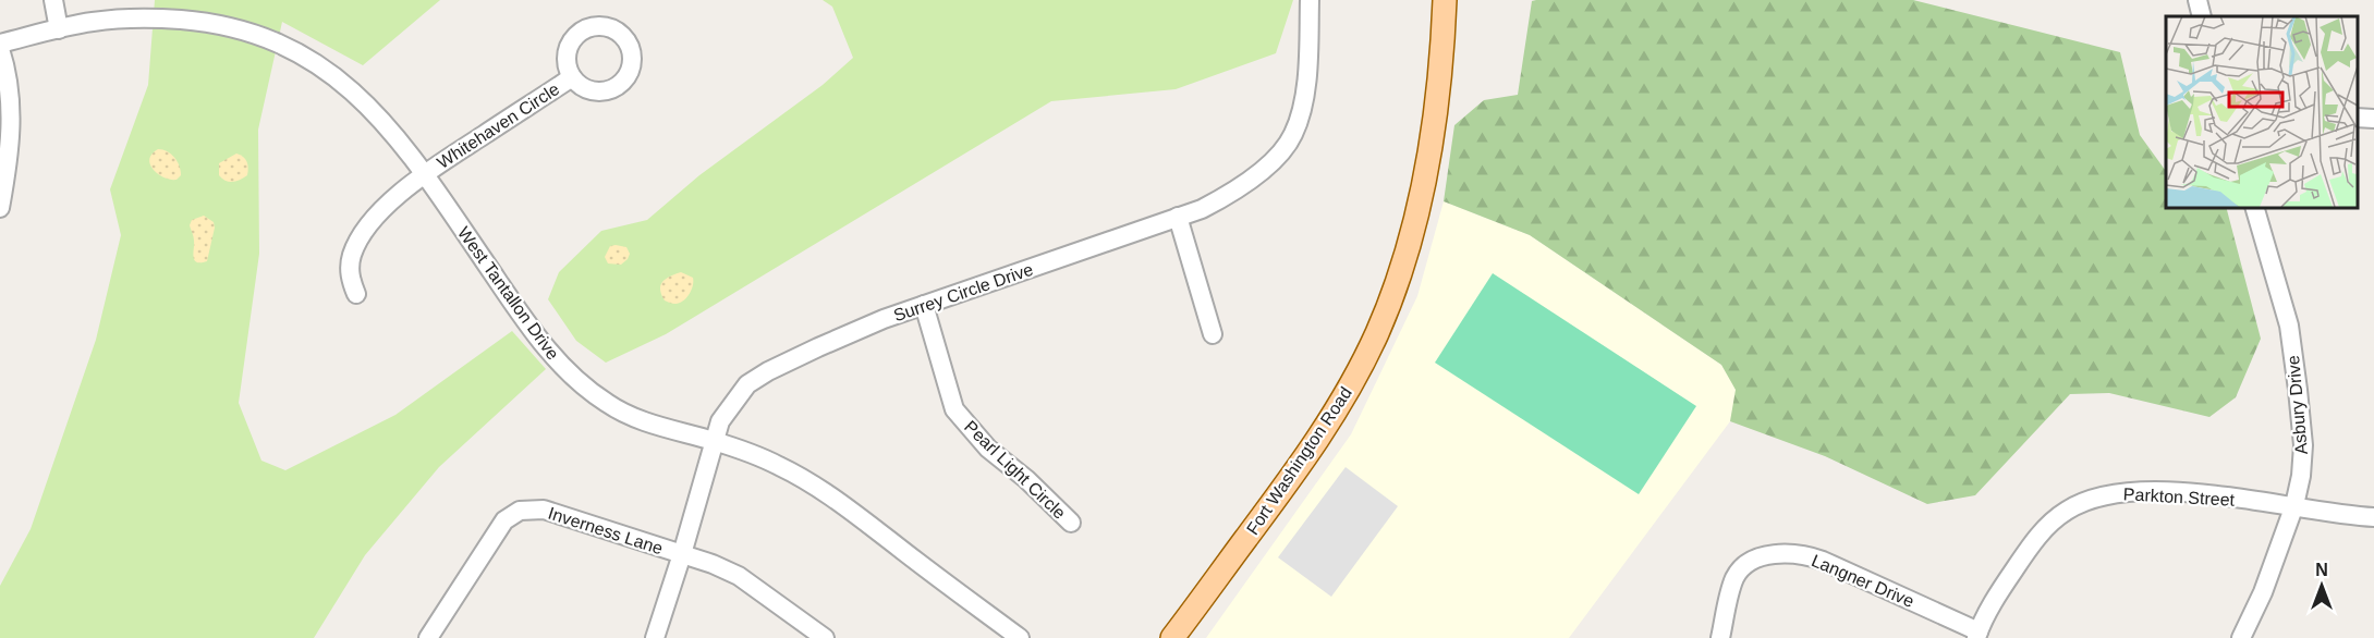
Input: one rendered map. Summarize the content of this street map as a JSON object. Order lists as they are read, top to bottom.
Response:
{
  "streets": {
    "main road": ["Fort Washington Road"],
    "street": [
      "Whitehaven Circle",
      "Surrey Circle Drive",
      "West Tantallon Drive",
      "Asbury Drive",
      "Pearl Light Circle",
      "Parkton Street",
      "Inverness Lane",
      "Langner Drive"
    ]
  },
  "crossings": [
    ["Whitehaven Circle", "West Tantallon Drive"],
    ["Surrey Circle Drive", "West Tantallon Drive"],
    ["Surrey Circle Drive", "Pearl Light Circle"],
    ["Surrey Circle Drive", "Inverness Lane"],
    ["Asbury Drive", "Parkton Street"],
    ["Parkton Street", "Langner Drive"]
  ],
  "north": "top"
}
